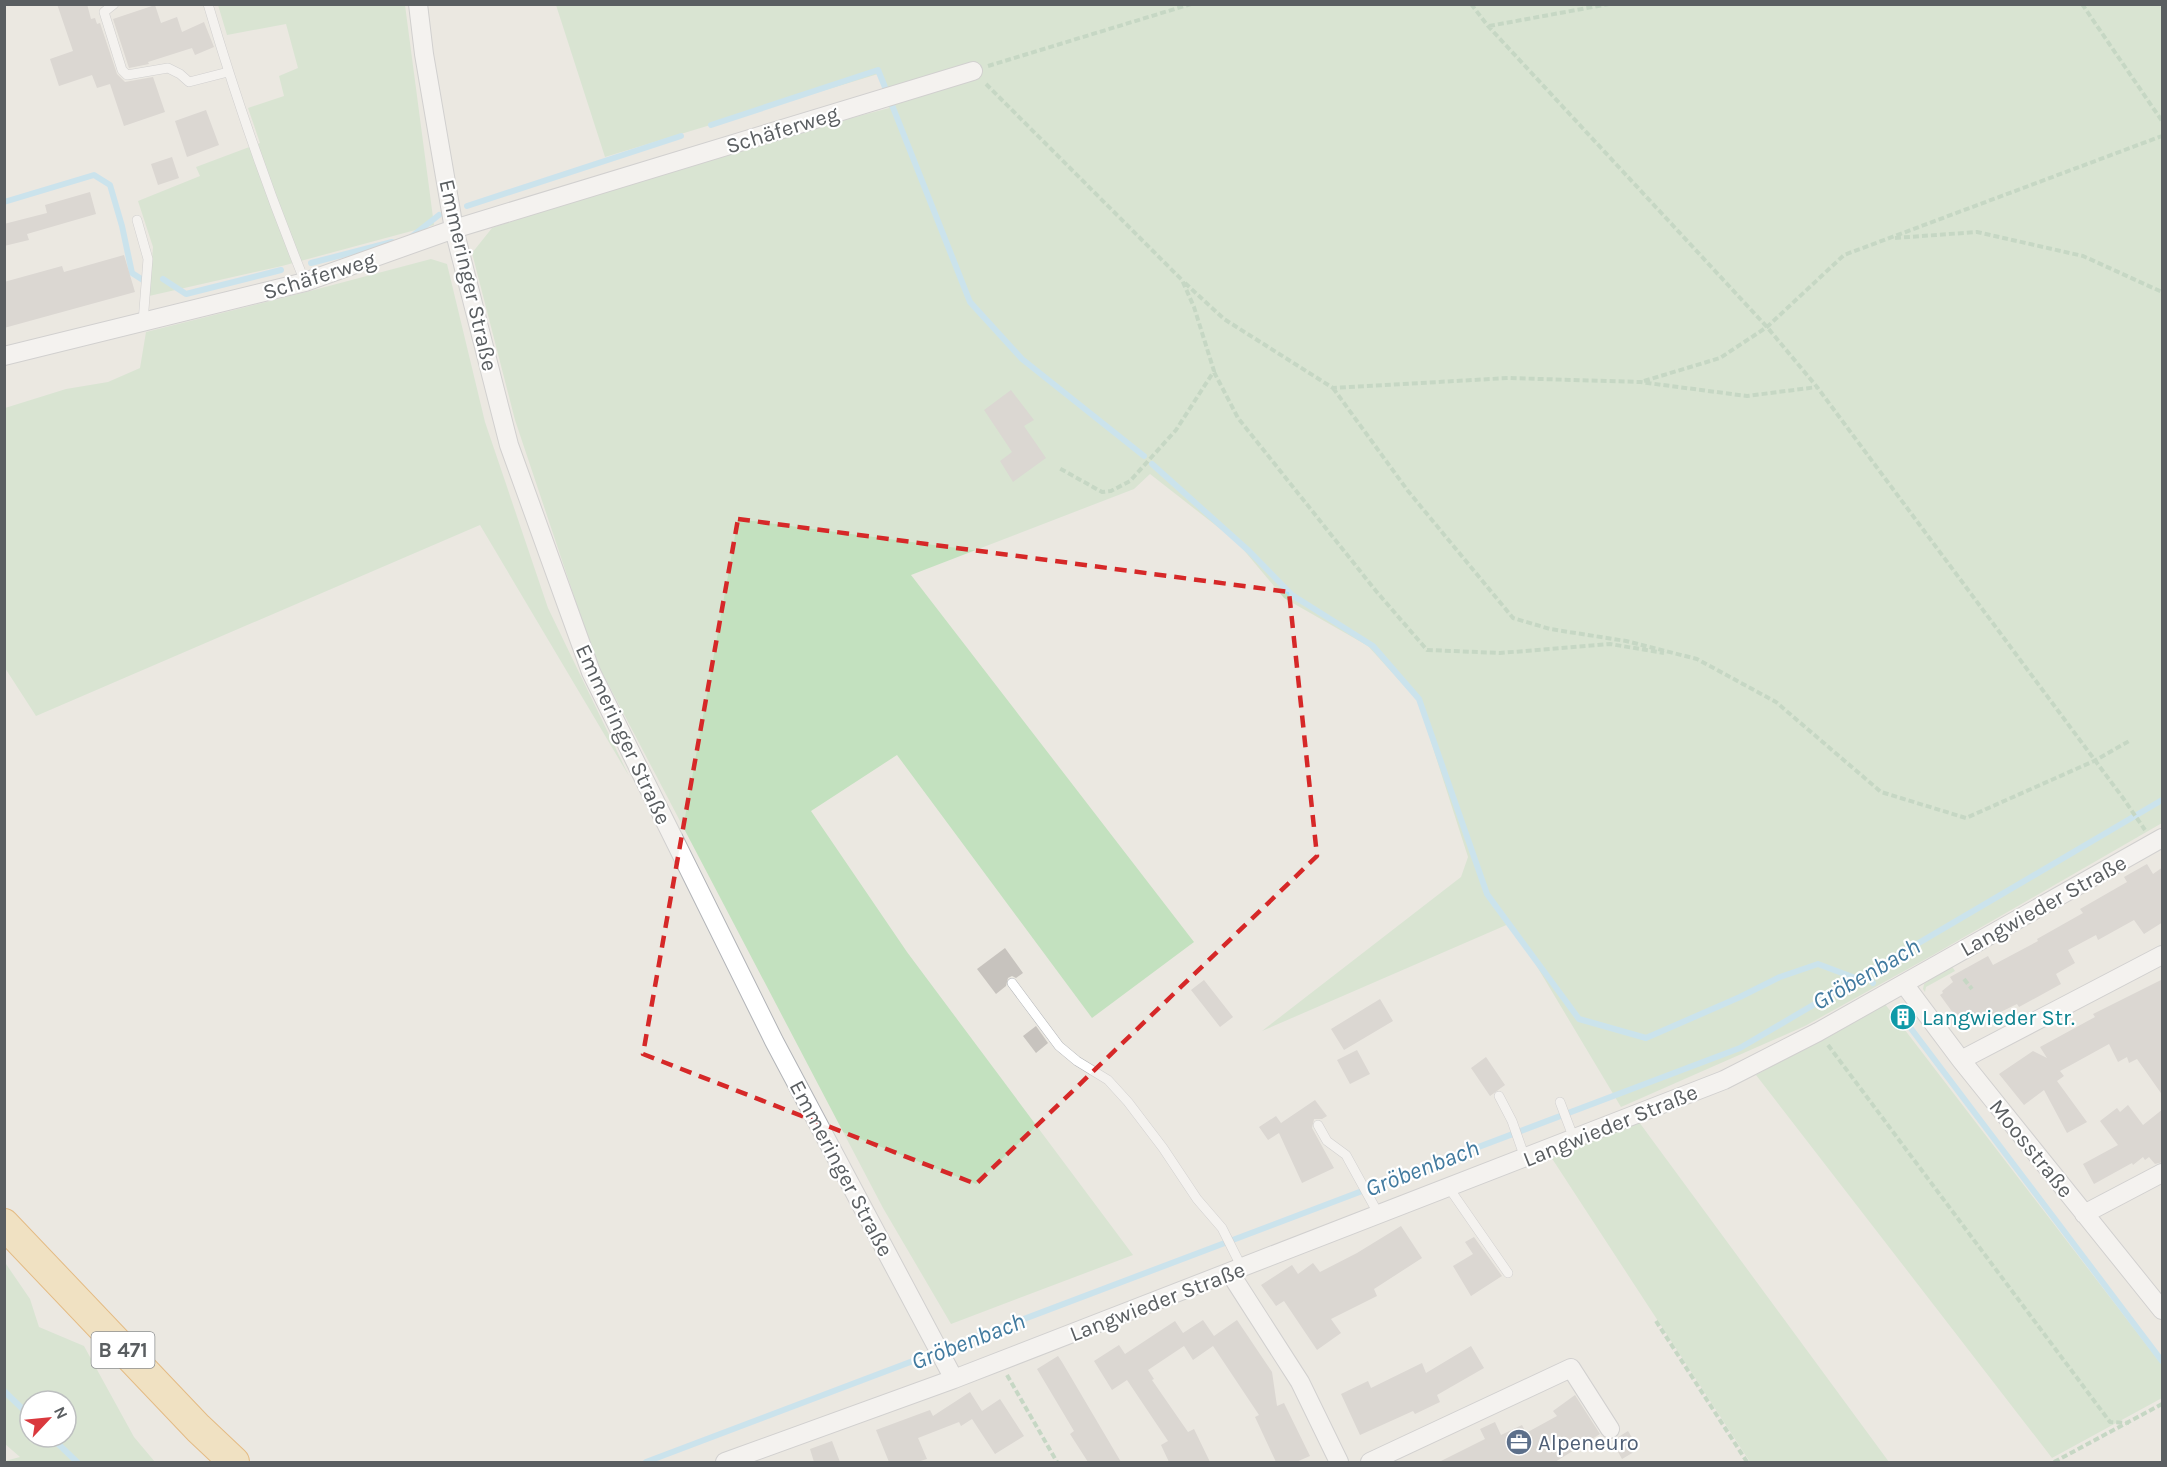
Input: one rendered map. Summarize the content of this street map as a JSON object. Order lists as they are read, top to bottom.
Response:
{
  "streets": {
    "highway": ["B 471"],
    "street": [
      "Schäferweg",
      "Emmeringer Straße",
      "Langwieder Straße",
      "Moosstraße"
    ]
  },
  "crossings": [
    ["Schäferweg", "Emmeringer Straße"],
    ["Emmeringer Straße", "Langwieder Straße"],
    ["Langwieder Straße", "Moosstraße"]
  ],
  "water": ["Gröbenbach"],
  "places": {
    "building": ["Langwieder Str."],
    "office": ["Alpeneuro"]
  },
  "north": "top right"
}
